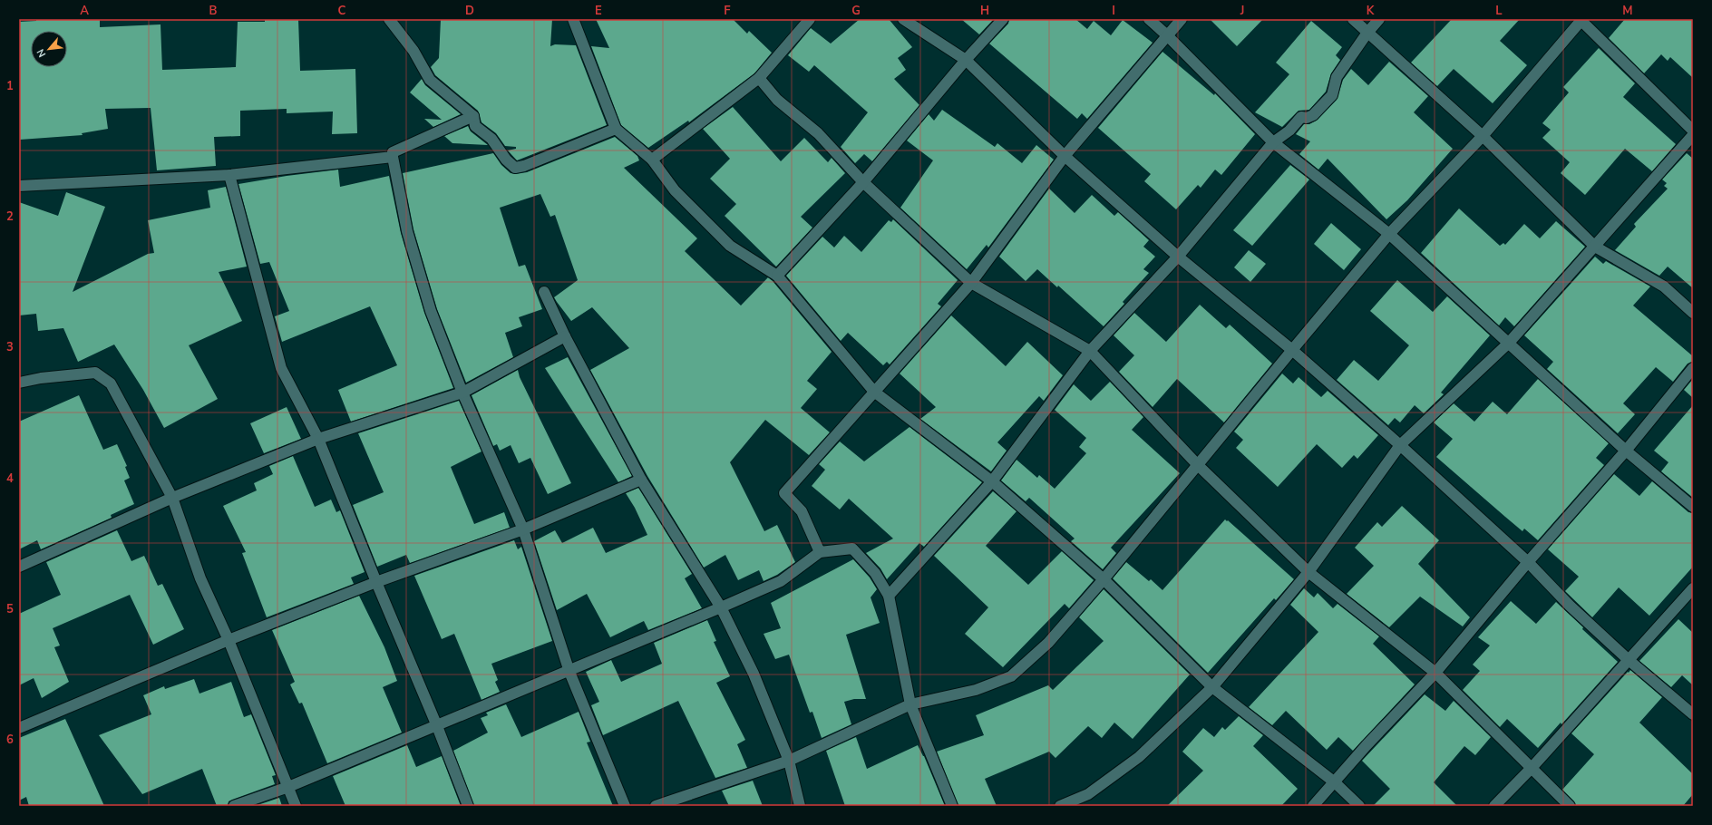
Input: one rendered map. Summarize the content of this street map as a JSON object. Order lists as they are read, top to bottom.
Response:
{
  "north": "bottom left",
  "grid": {
    "columns": [
      "A",
      "B",
      "C",
      "D",
      "E",
      "F",
      "G",
      "H",
      "I",
      "J",
      "K",
      "L",
      "M"
    ],
    "rows": [
      "1",
      "2",
      "3",
      "4",
      "5",
      "6"
    ]
  }
}
